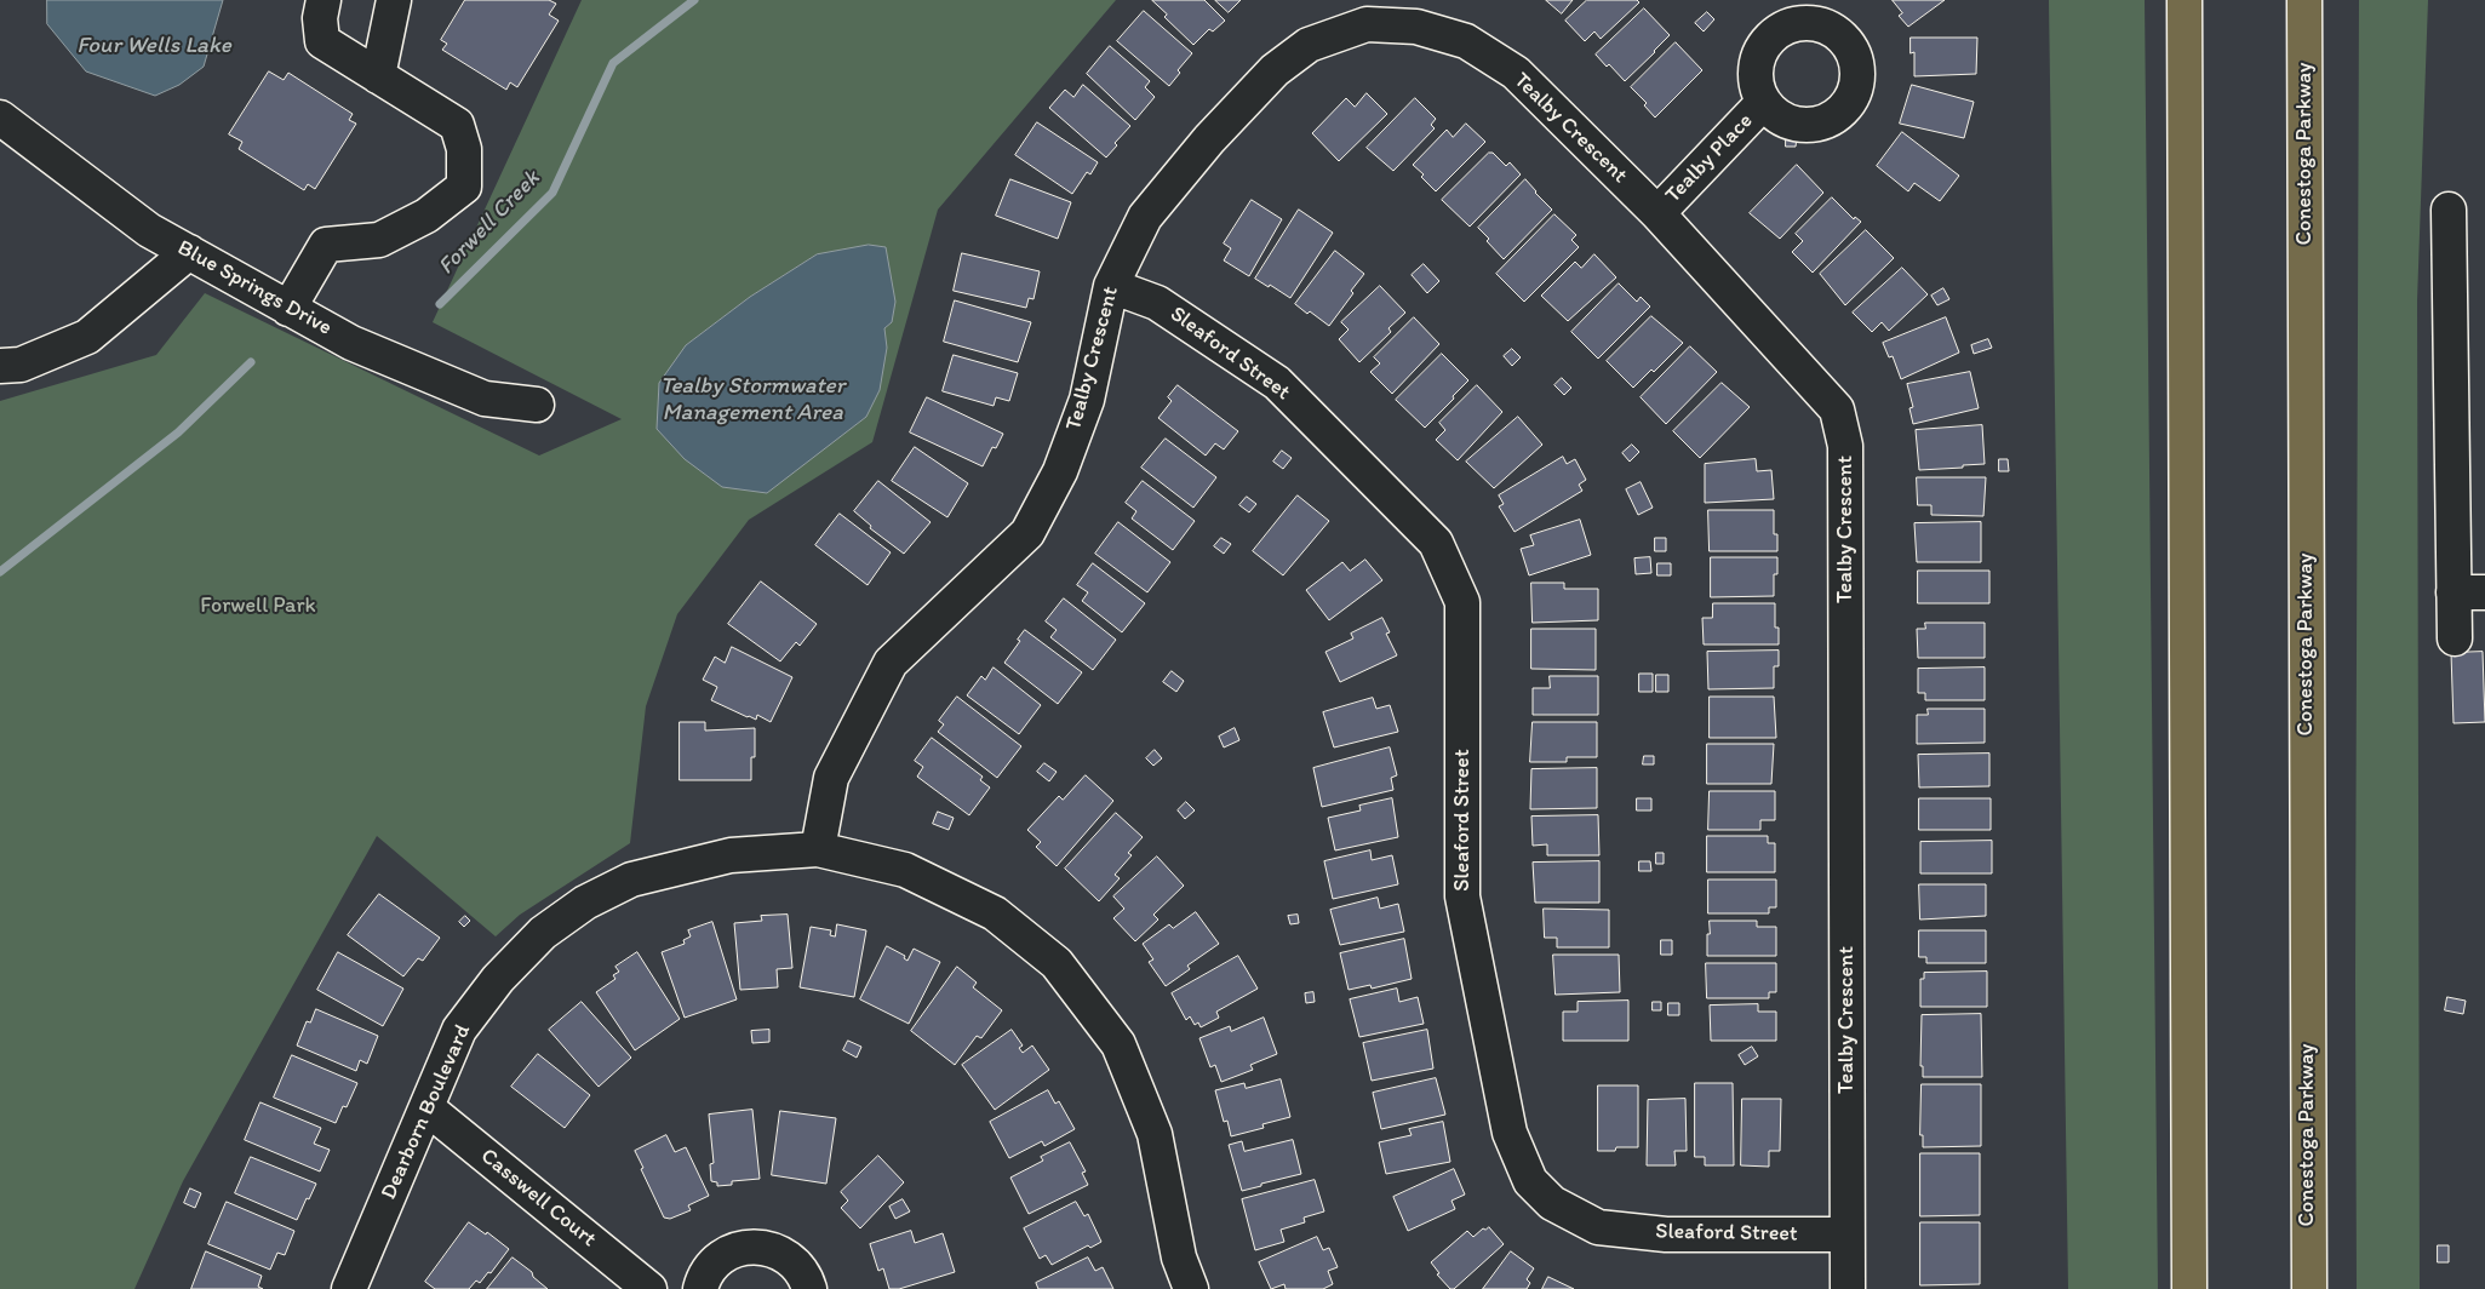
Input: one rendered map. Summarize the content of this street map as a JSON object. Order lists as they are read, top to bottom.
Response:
{
  "streets": {
    "highway": ["Conestoga Parkway"],
    "street": [
      "Tealby Crescent",
      "Tealby Place",
      "Blue Springs Drive",
      "Sleaford Street",
      "Dearborn Boulevard",
      "Casswell Court"
    ]
  },
  "crossings": [
    ["Tealby Crescent", "Tealby Place"],
    ["Tealby Crescent", "Sleaford Street"],
    ["Tealby Crescent", "Dearborn Boulevard"],
    ["Dearborn Boulevard", "Casswell Court"]
  ],
  "water": ["Four Wells Lake", "Forwell Creek", "Tealby Stormwater Management Area"],
  "parks": ["Forwell Park"]
}
